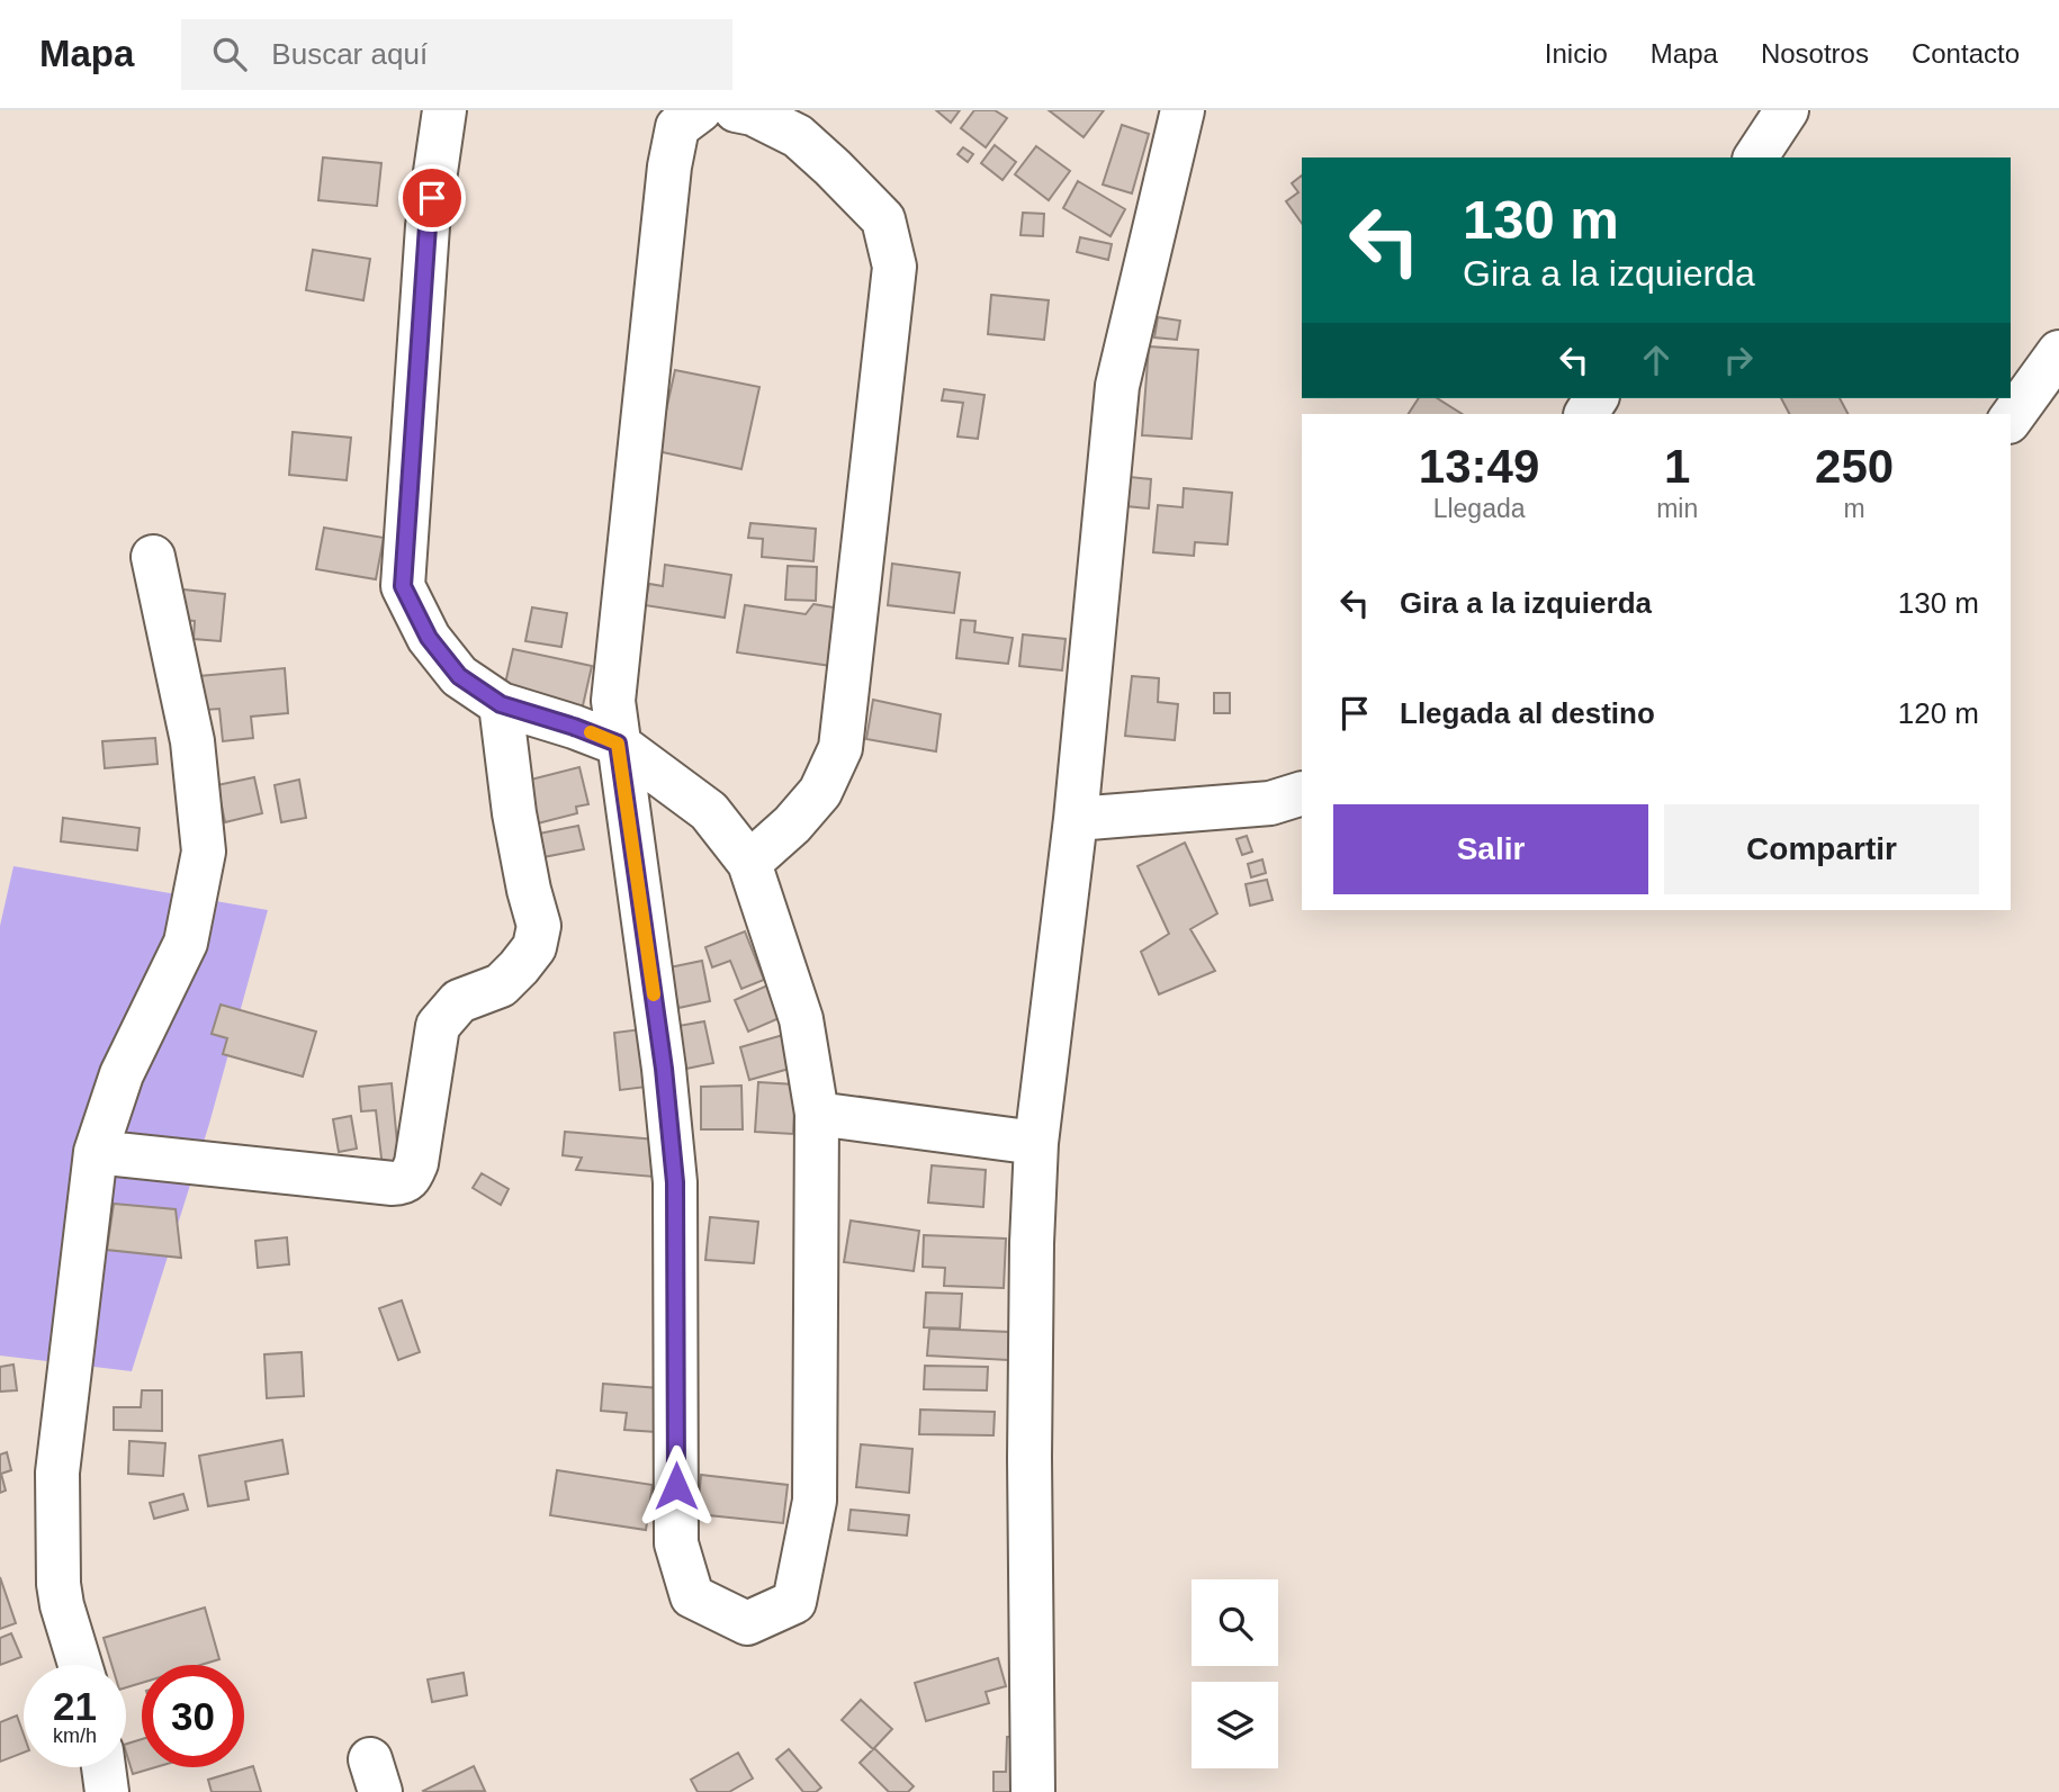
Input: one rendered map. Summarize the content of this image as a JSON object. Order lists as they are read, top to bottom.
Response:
{
  "page": {
    "header": "Mapa",
    "search": "Buscar aquí",
    "nav": [
      "Inicio",
      "Mapa",
      "Nosotros",
      "Contacto"
    ],
    "turn": ["130 m", "Gira a la izquierda"],
    "eta": [
      "13:49",
      "Llegada",
      "1",
      "min",
      "250",
      "m"
    ],
    "list": [
      {
        "name": "Gira a la izquierda",
        "value": "130 m"
      },
      {
        "name": "Llegada al destino",
        "value": "120 m"
      }
    ],
    "buttons": ["Salir", "Compartir"],
    "speed": "21 km/h",
    "limit": "30"
  }
}
